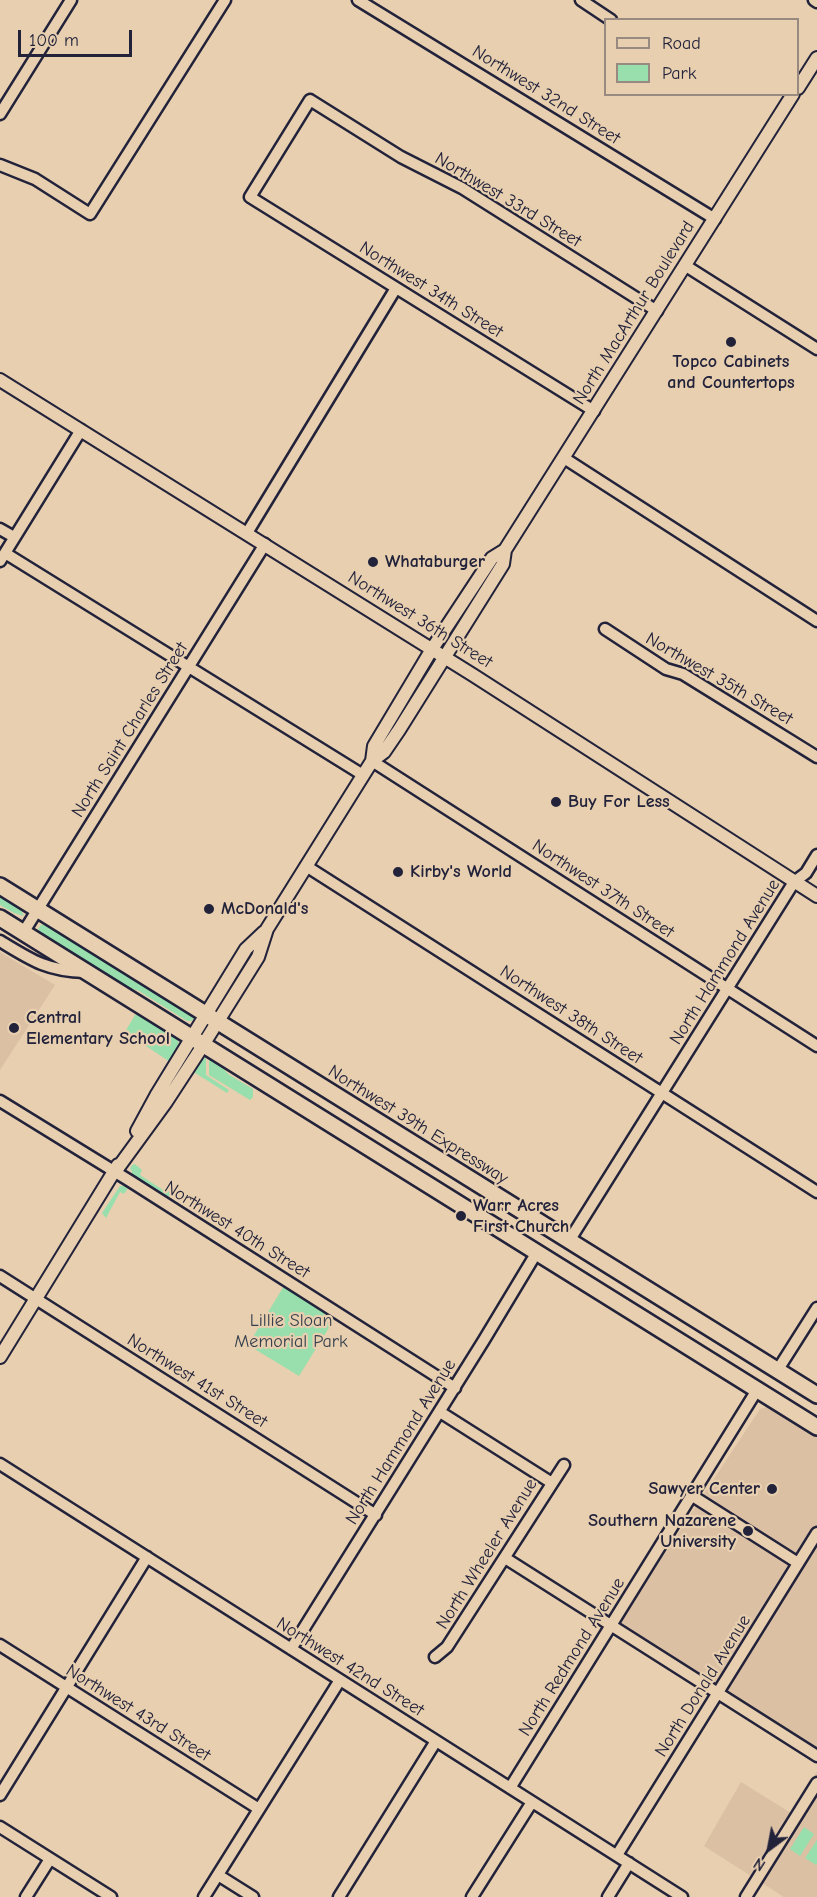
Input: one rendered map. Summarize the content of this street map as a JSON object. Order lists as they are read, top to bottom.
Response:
{
  "streets": {
    "highway": ["Northwest 39th Expressway"],
    "main road": ["North MacArthur Boulevard", "Northwest 36th Street"],
    "street": [
      "Northwest 32nd Street",
      "Northwest 33rd Street",
      "Northwest 34th Street",
      "Northwest 35th Street",
      "North Saint Charles Street",
      "Northwest 37th Street",
      "North Hammond Avenue",
      "Northwest 38th Street",
      "Northwest 40th Street",
      "Northwest 41st Street",
      "North Wheeler Avenue",
      "North Redmond Avenue",
      "Northwest 42nd Street",
      "North Donald Avenue",
      "Northwest 43rd Street"
    ]
  },
  "crossings": [
    ["Northwest 32nd Street", "North MacArthur Boulevard"],
    ["Northwest 33rd Street", "Northwest 34th Street"],
    ["Northwest 33rd Street", "North MacArthur Boulevard"],
    ["Northwest 34th Street", "North MacArthur Boulevard"],
    ["North MacArthur Boulevard", "Northwest 36th Street"],
    ["North MacArthur Boulevard", "Northwest 37th Street"],
    ["North MacArthur Boulevard", "Northwest 38th Street"],
    ["North MacArthur Boulevard", "Northwest 39th Expressway"],
    ["North MacArthur Boulevard", "Northwest 40th Street"],
    ["North MacArthur Boulevard", "Northwest 41st Street"],
    ["Northwest 36th Street", "North Saint Charles Street"],
    ["Northwest 36th Street", "North Hammond Avenue"],
    ["North Saint Charles Street", "Northwest 39th Expressway"],
    ["Northwest 37th Street", "North Hammond Avenue"],
    ["North Hammond Avenue", "Northwest 38th Street"],
    ["North Hammond Avenue", "Northwest 39th Expressway"],
    ["North Hammond Avenue", "Northwest 40th Street"],
    ["North Hammond Avenue", "Northwest 41st Street"],
    ["North Hammond Avenue", "Northwest 42nd Street"],
    ["North Redmond Avenue", "Northwest 42nd Street"],
    ["Northwest 42nd Street", "North Donald Avenue"]
  ],
  "parks": ["Lillie Sloan Memorial Park"],
  "places": [
    "Topco Cabinets and Countertops",
    "Whataburger",
    "Buy For Less",
    "Kirby's World",
    "McDonald's",
    "Central Elementary School",
    "Warr Acres First Church",
    "Sawyer Center",
    "Southern Nazarene University"
  ],
  "legend": ["Road", "Park"],
  "scale_bar": "100 m",
  "north": "bottom left"
}
